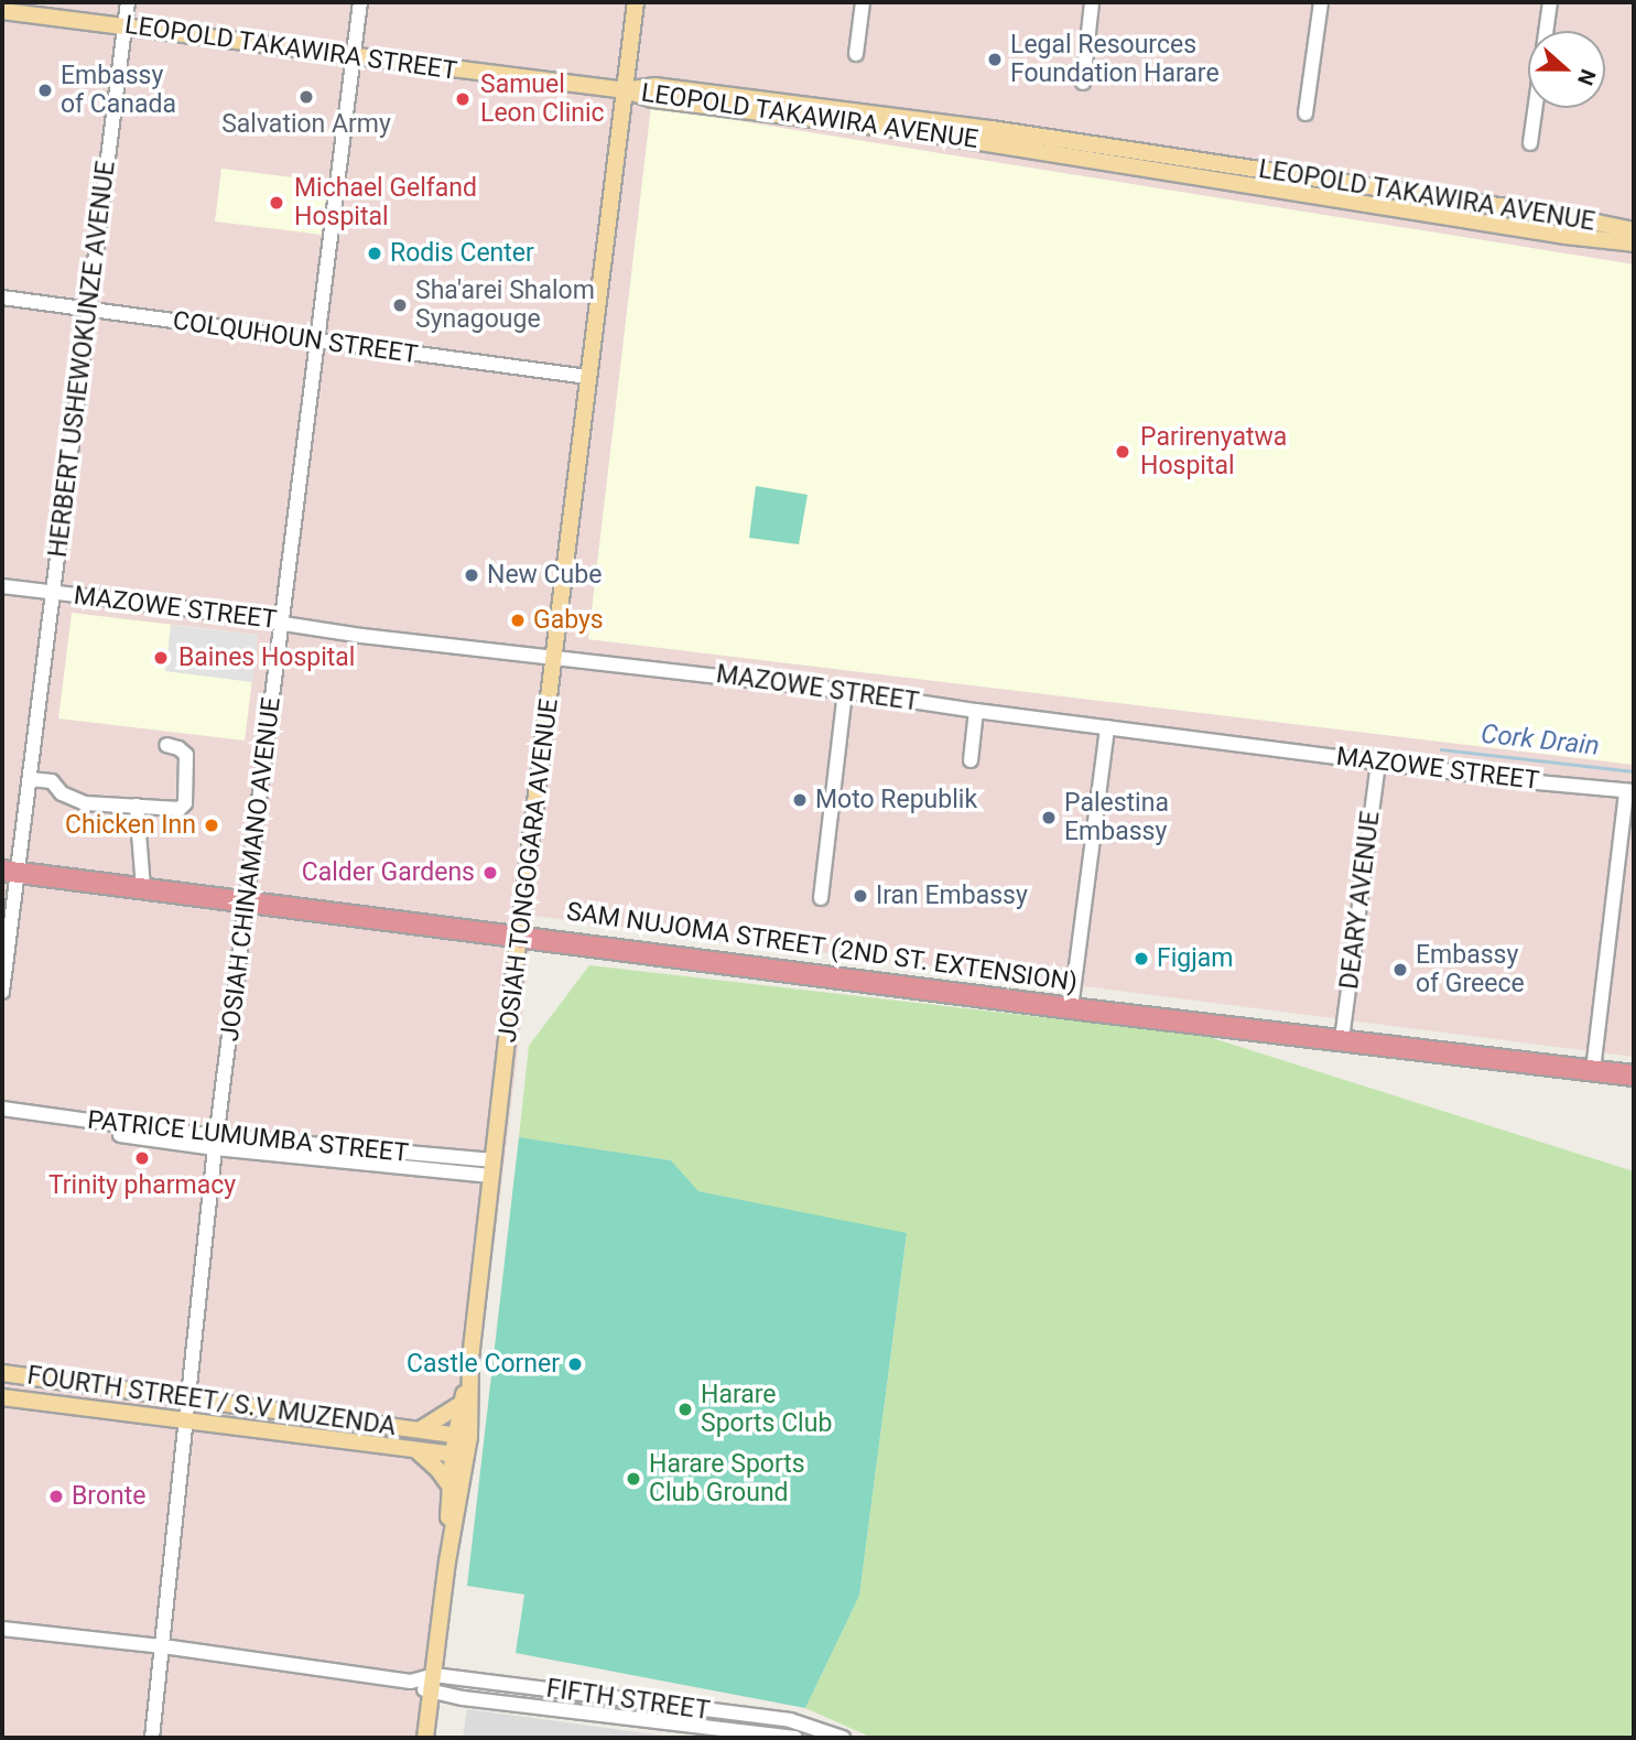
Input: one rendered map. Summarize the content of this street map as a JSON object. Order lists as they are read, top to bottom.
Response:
{
  "streets": {
    "highway": ["SAM NUJOMA STREET (2ND ST. EXTENSION)"],
    "main road": [
      "LEOPOLD TAKAWIRA STREET",
      "LEOPOLD TAKAWIRA AVENUE",
      "JOSIAH TONGOGARA AVENUE",
      "FOURTH STREET/ S.V MUZENDA"
    ],
    "street": [
      "COLQUHOUN STREET",
      "HERBERT USHEWOKUNZE AVENUE",
      "MAZOWE STREET",
      "JOSIAH CHINAMANO AVENUE",
      "DEARY AVENUE",
      "PATRICE LUMUMBA STREET",
      "FIFTH STREET"
    ]
  },
  "crossings": [
    ["LEOPOLD TAKAWIRA STREET", "LEOPOLD TAKAWIRA AVENUE"],
    ["LEOPOLD TAKAWIRA STREET", "HERBERT USHEWOKUNZE AVENUE"],
    ["LEOPOLD TAKAWIRA STREET", "JOSIAH CHINAMANO AVENUE"],
    ["LEOPOLD TAKAWIRA STREET", "JOSIAH TONGOGARA AVENUE"],
    ["LEOPOLD TAKAWIRA AVENUE", "JOSIAH TONGOGARA AVENUE"],
    ["COLQUHOUN STREET", "HERBERT USHEWOKUNZE AVENUE"],
    ["COLQUHOUN STREET", "JOSIAH CHINAMANO AVENUE"],
    ["COLQUHOUN STREET", "JOSIAH TONGOGARA AVENUE"],
    ["HERBERT USHEWOKUNZE AVENUE", "MAZOWE STREET"],
    ["HERBERT USHEWOKUNZE AVENUE", "SAM NUJOMA STREET (2ND ST. EXTENSION)"],
    ["MAZOWE STREET", "JOSIAH CHINAMANO AVENUE"],
    ["MAZOWE STREET", "JOSIAH TONGOGARA AVENUE"],
    ["MAZOWE STREET", "DEARY AVENUE"],
    ["JOSIAH CHINAMANO AVENUE", "SAM NUJOMA STREET (2ND ST. EXTENSION)"],
    ["JOSIAH CHINAMANO AVENUE", "PATRICE LUMUMBA STREET"],
    ["JOSIAH CHINAMANO AVENUE", "FOURTH STREET/ S.V MUZENDA"],
    ["JOSIAH CHINAMANO AVENUE", "FIFTH STREET"],
    ["JOSIAH TONGOGARA AVENUE", "SAM NUJOMA STREET (2ND ST. EXTENSION)"],
    ["JOSIAH TONGOGARA AVENUE", "PATRICE LUMUMBA STREET"],
    ["JOSIAH TONGOGARA AVENUE", "FOURTH STREET/ S.V MUZENDA"],
    ["DEARY AVENUE", "SAM NUJOMA STREET (2ND ST. EXTENSION)"]
  ],
  "water": ["Cork Drain"],
  "places": [
    "Legal Resources Foundation Harare",
    "Embassy of Canada",
    "Salvation Army",
    "Samuel Leon Clinic",
    "Michael Gelfand Hospital",
    "Rodis Center",
    "Sha'arei Shalom Synagouge",
    "Parirenyatwa Hospital",
    "New Cube",
    "Gabys",
    "Baines Hospital",
    "Moto Republik",
    "Palestina Embassy",
    "Chicken Inn",
    "Calder Gardens",
    "Iran Embassy",
    "Figjam",
    "Embassy of Greece",
    "Trinity pharmacy",
    "Castle Corner",
    "Harare Sports Club",
    "Harare Sports Club Ground",
    "Bronte"
  ],
  "north": "right"
}
